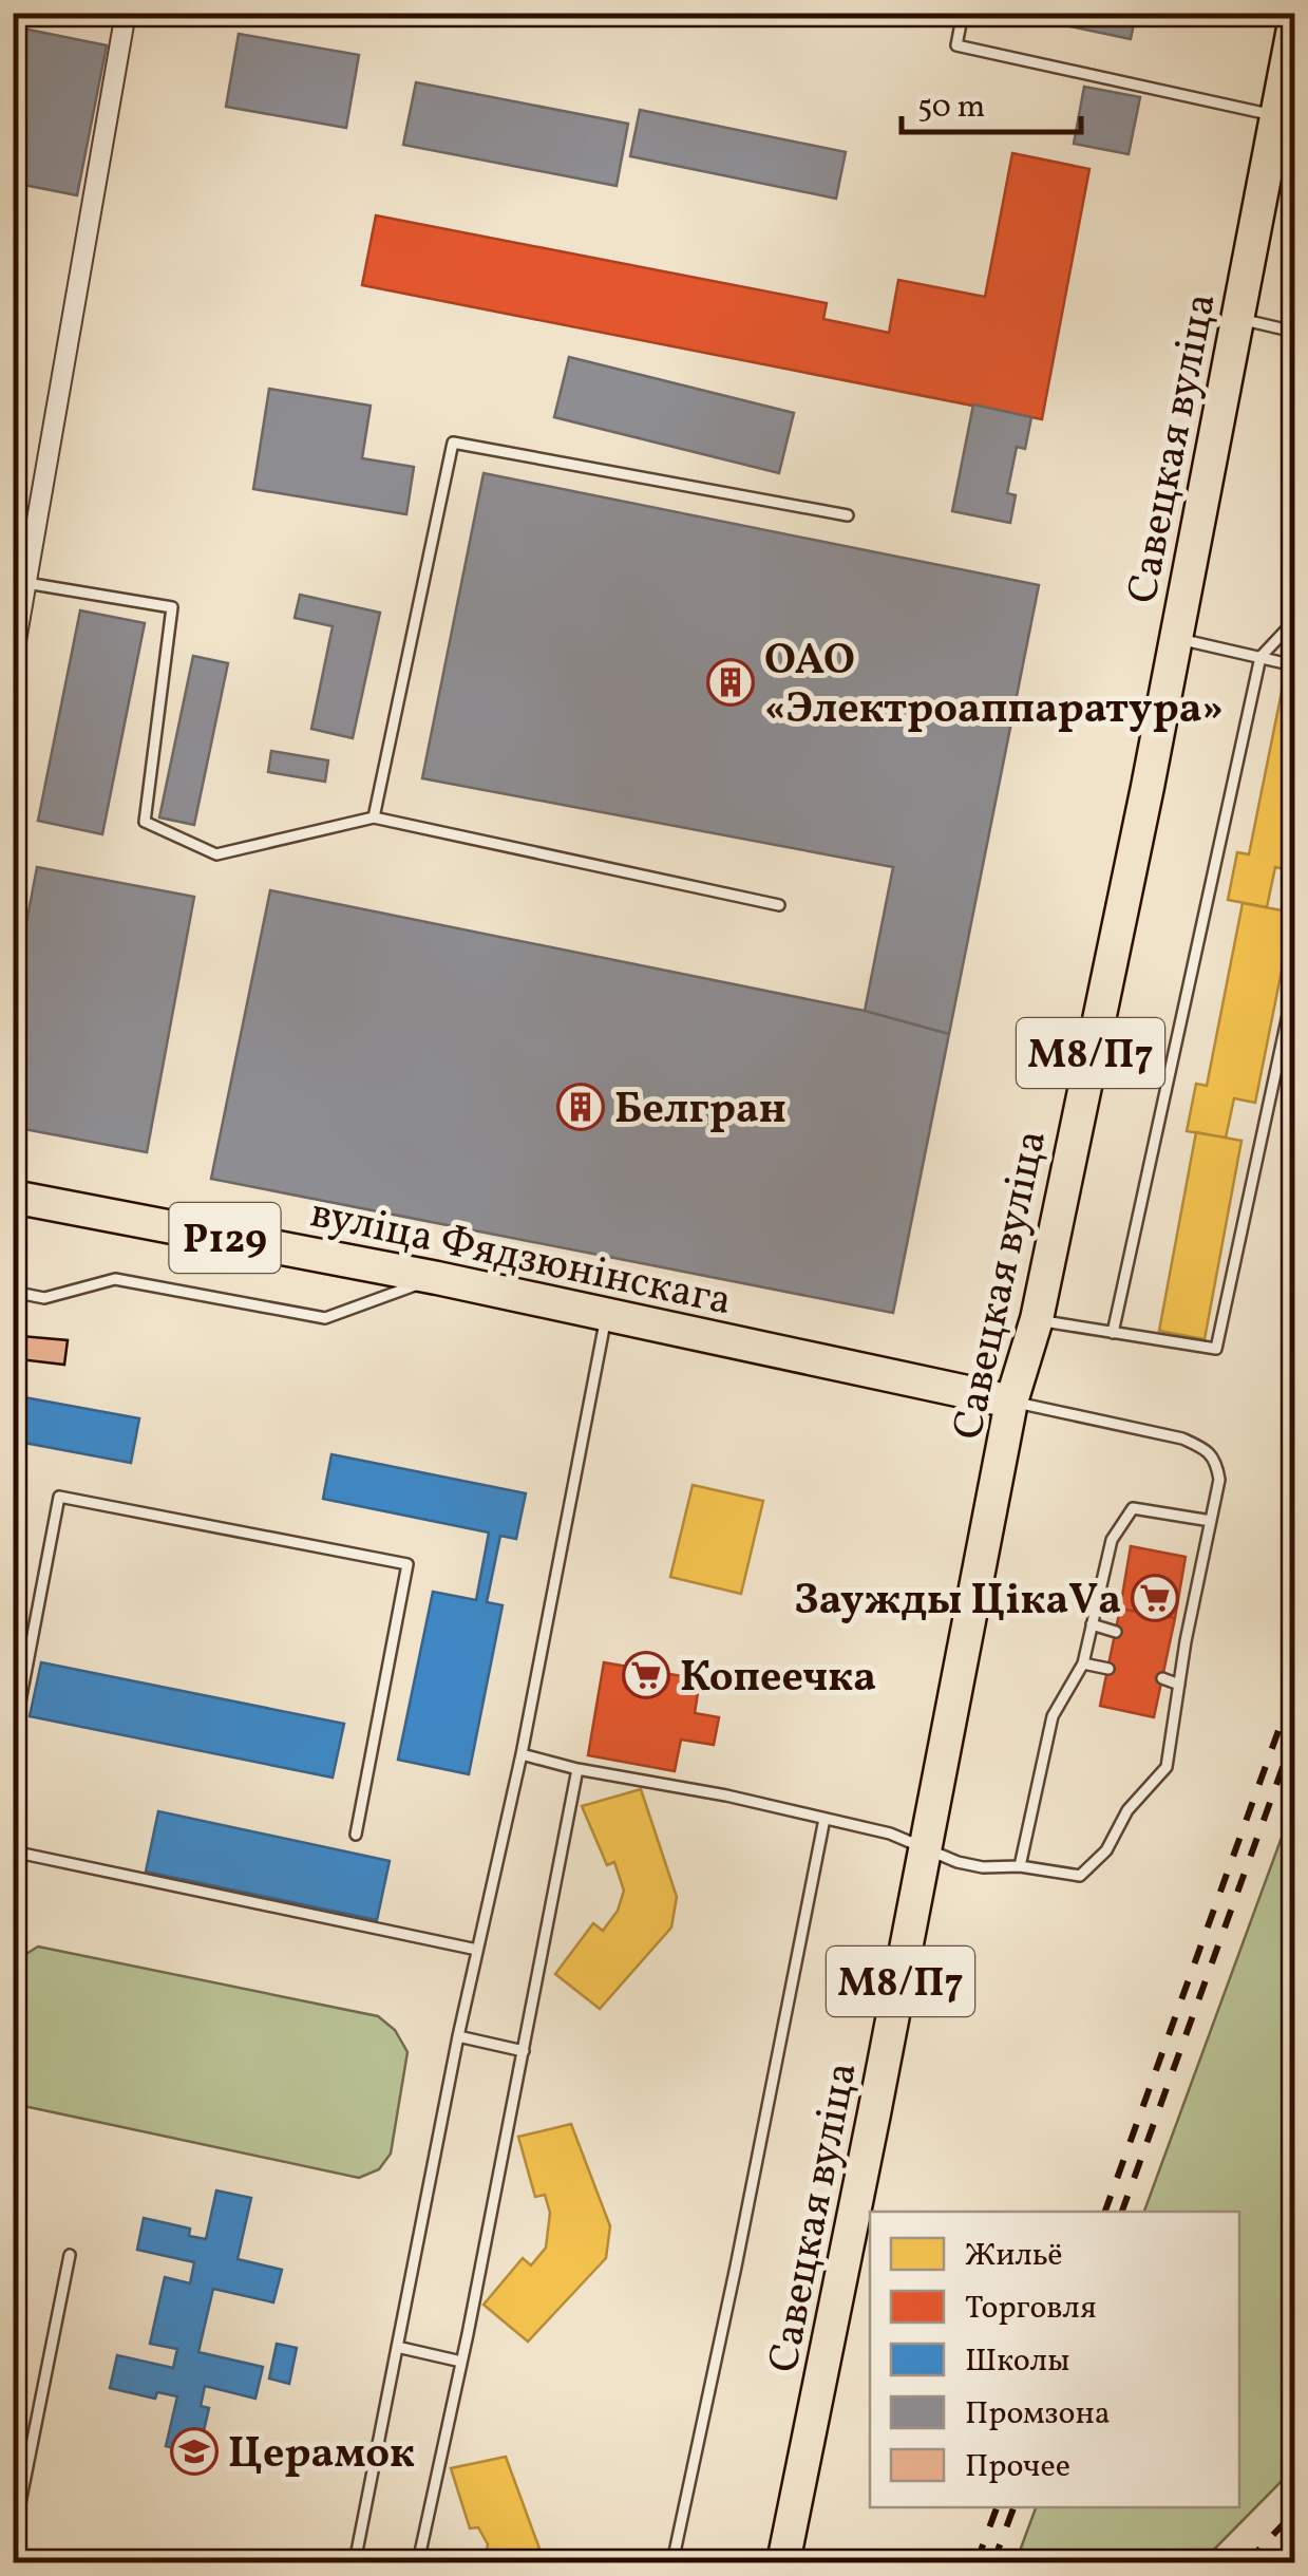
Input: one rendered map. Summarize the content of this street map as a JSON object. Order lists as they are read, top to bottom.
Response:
{
  "streets": {
    "main road": [
      "Савецкая вуліца",
      "М8/П7",
      "Р129",
      "вуліца Фядзюнінскага"
    ]
  },
  "crossings": [
    ["Савецкая вуліца", "вуліца Фядзюнінскага"]
  ],
  "places": {
    "building": ["ОАО «Электроаппаратура»", "Белгран"],
    "supermarket": ["Заужды ЦікаVа", "Копеечка"],
    "school or university": ["Церамок"]
  },
  "legend": [
    "Жильё",
    "Торговля",
    "Школы",
    "Промзона",
    "Прочее"
  ],
  "scale_bar": "50 m"
}
